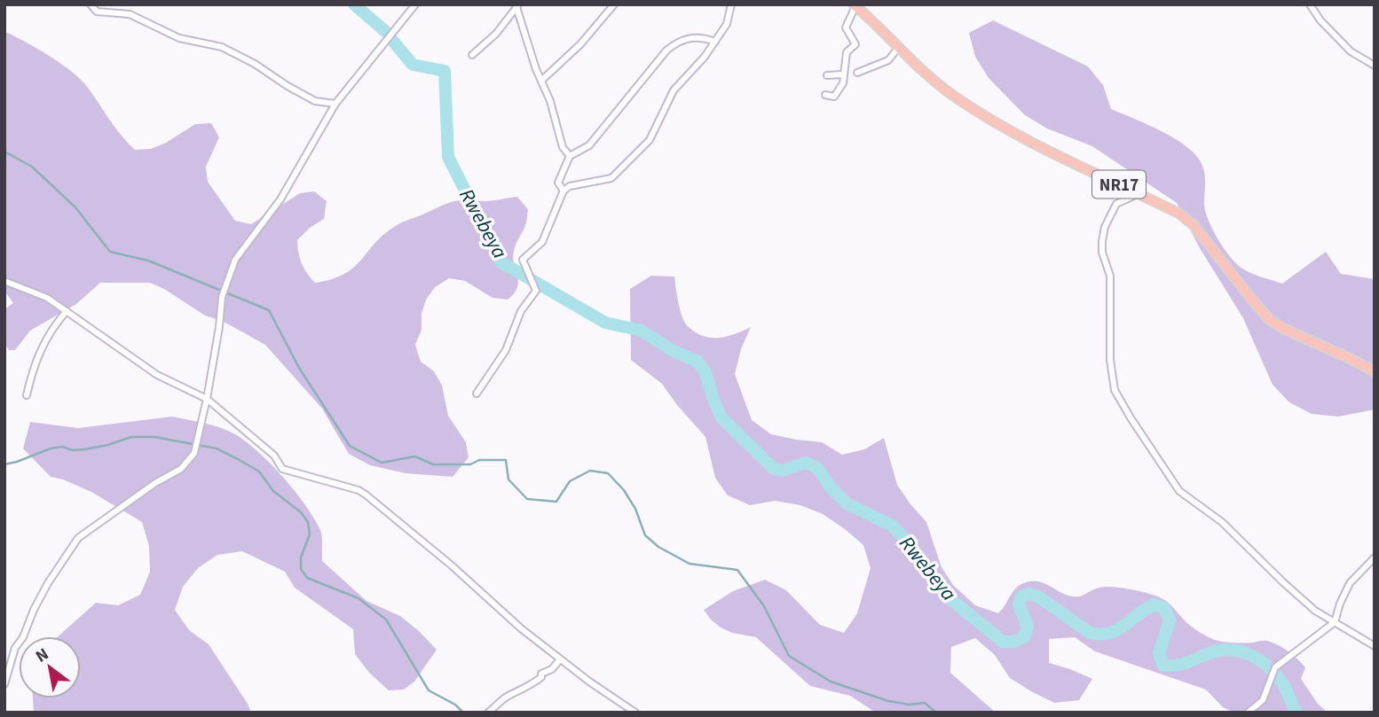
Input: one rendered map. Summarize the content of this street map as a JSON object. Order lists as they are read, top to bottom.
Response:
{
  "streets": {
    "main road": ["NR17"]
  },
  "water": ["Rwebeya"],
  "north": "top left"
}
